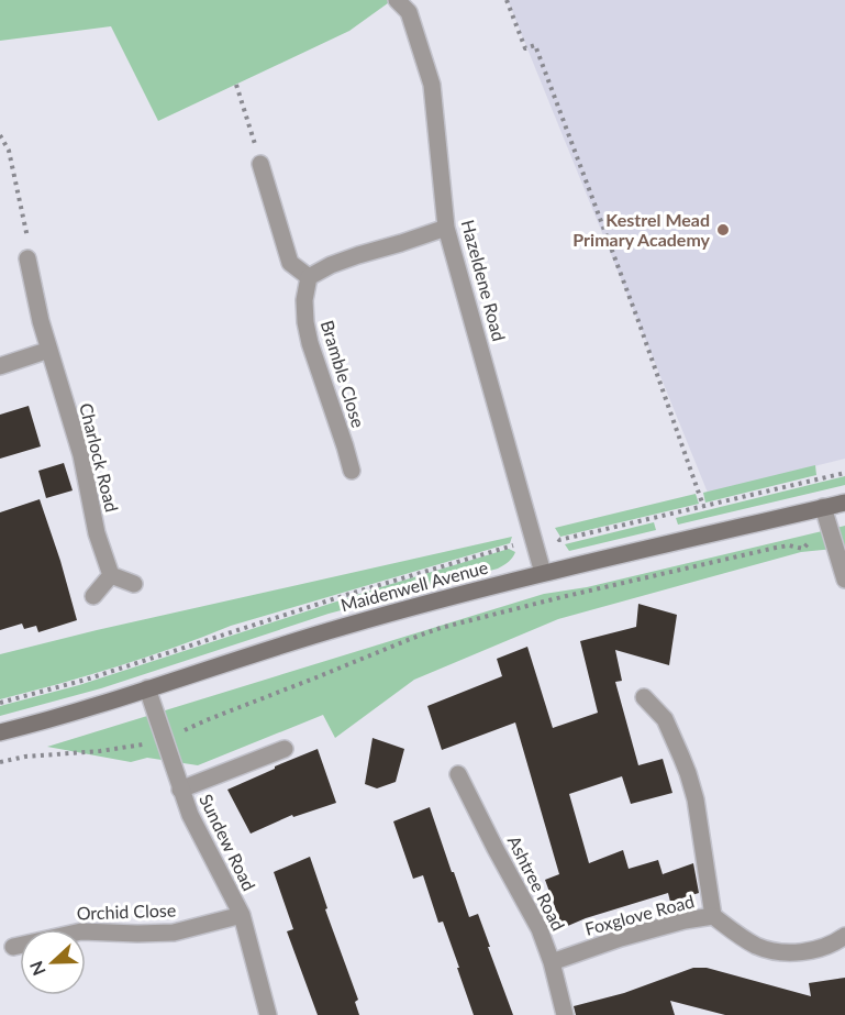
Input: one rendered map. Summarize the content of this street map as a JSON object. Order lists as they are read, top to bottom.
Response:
{
  "streets": {
    "street": [
      "Hazeldene Road",
      "Bramble Close",
      "Charlock Road",
      "Maidenwell Avenue",
      "Sundew Road",
      "Ashtree Road",
      "Orchid Close",
      "Foxglove Road"
    ]
  },
  "crossings": [
    ["Hazeldene Road", "Maidenwell Avenue"],
    ["Maidenwell Avenue", "Sundew Road"],
    ["Sundew Road", "Orchid Close"],
    ["Ashtree Road", "Foxglove Road"]
  ],
  "places": ["Kestrel Mead Primary Academy"],
  "north": "left"
}
